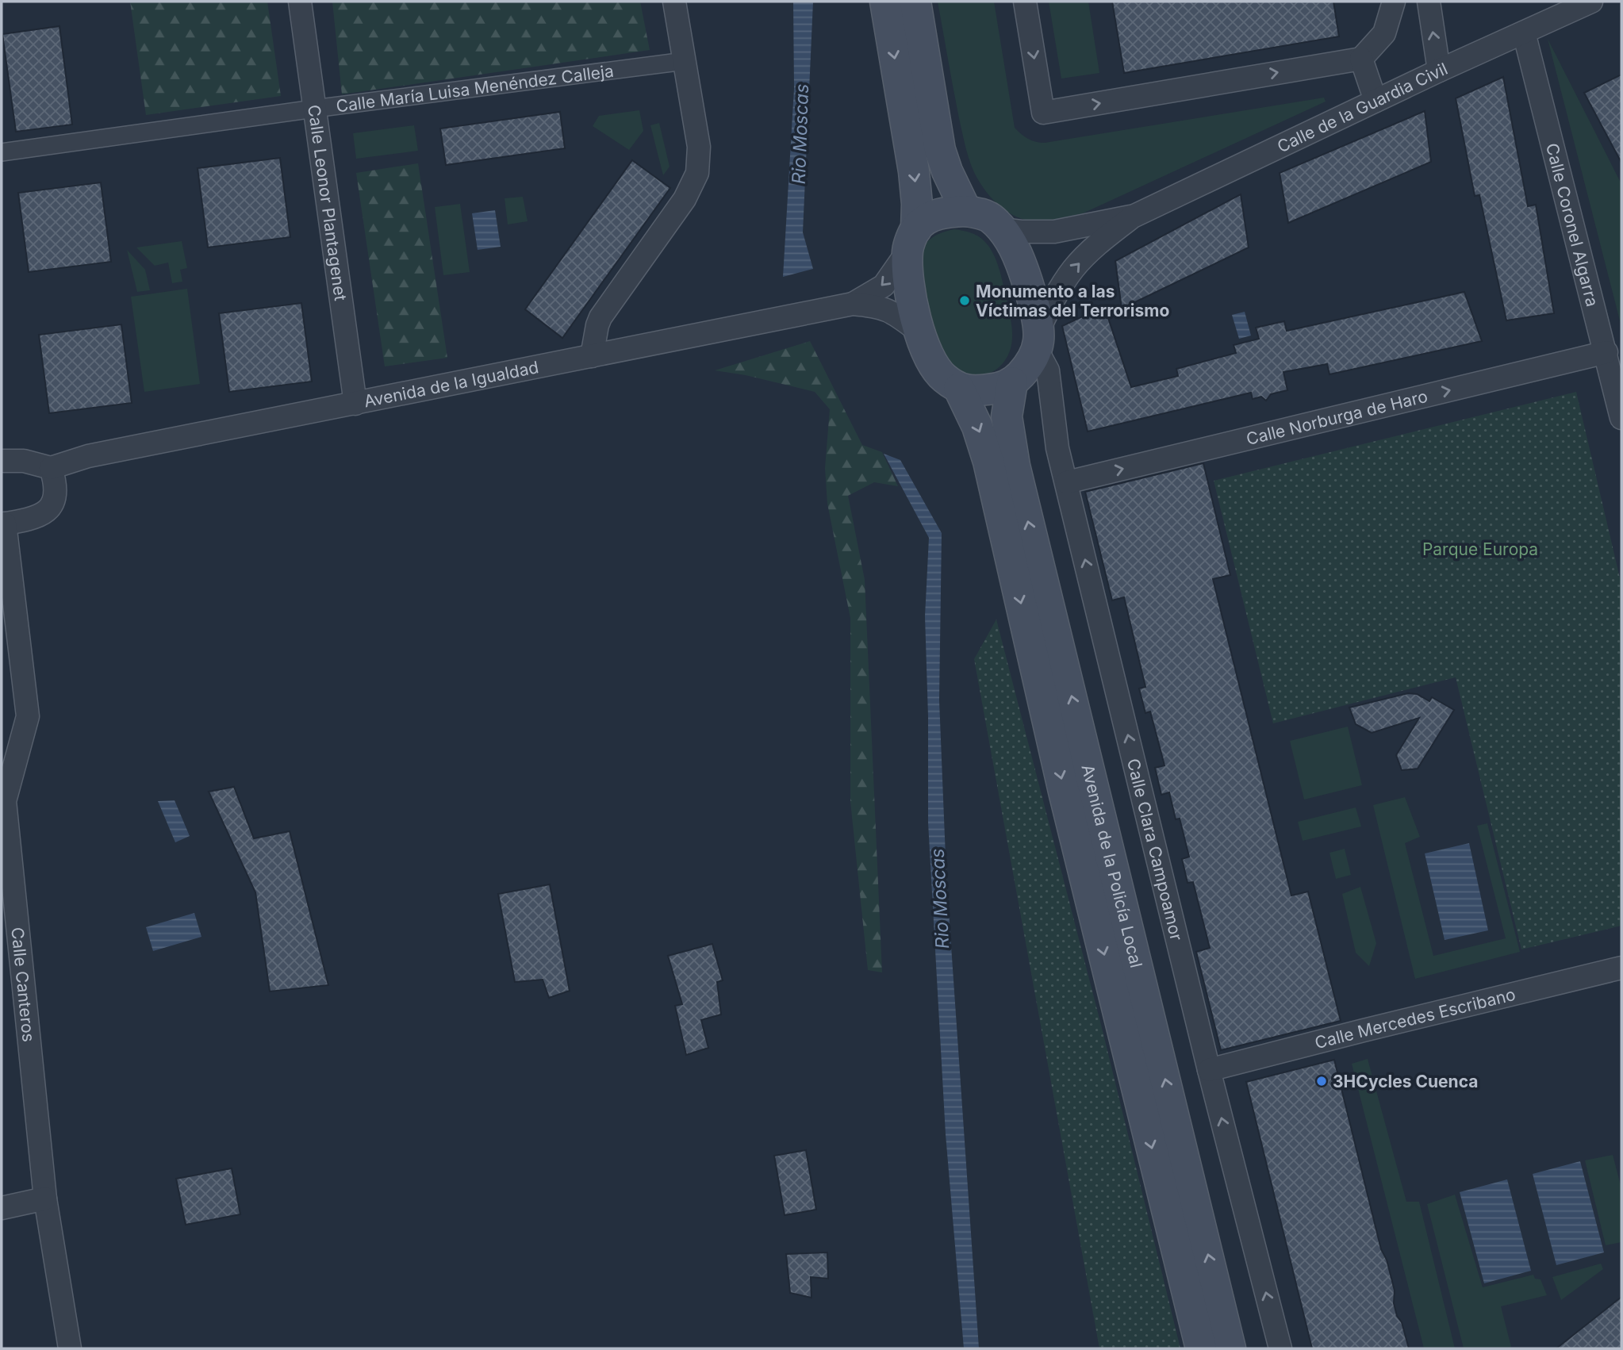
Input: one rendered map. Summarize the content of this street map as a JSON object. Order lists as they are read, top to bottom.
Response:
{
  "streets": {
    "main road": ["Avenida de la Policía Local"],
    "street": [
      "Calle María Luisa Menéndez Calleja",
      "Calle de la Guardia Civil",
      "Calle Leonor Plantagenet",
      "Calle Coronel Algarra",
      "Avenida de la Igualdad",
      "Calle Norburga de Haro",
      "Calle Clara Campoamor",
      "Calle Canteros",
      "Calle Mercedes Escribano"
    ]
  },
  "crossings": [
    ["Calle María Luisa Menéndez Calleja", "Calle Leonor Plantagenet"],
    ["Calle de la Guardia Civil", "Calle Coronel Algarra"],
    ["Calle de la Guardia Civil", "Avenida de la Igualdad"],
    ["Calle de la Guardia Civil", "Calle Clara Campoamor"],
    ["Calle de la Guardia Civil", "Avenida de la Policía Local"],
    ["Calle Leonor Plantagenet", "Avenida de la Igualdad"],
    ["Calle Coronel Algarra", "Calle Norburga de Haro"],
    ["Avenida de la Igualdad", "Calle Clara Campoamor"],
    ["Avenida de la Igualdad", "Avenida de la Policía Local"],
    ["Calle Norburga de Haro", "Calle Clara Campoamor"],
    ["Calle Clara Campoamor", "Avenida de la Policía Local"],
    ["Calle Clara Campoamor", "Calle Mercedes Escribano"]
  ],
  "one_way": ["Calle Norburga de Haro", "Calle Clara Campoamor"],
  "water": ["Rio Moscas"],
  "parks": ["Parque Europa"],
  "places": ["Monumento a las Víctimas del Terrorismo", "3HCycles Cuenca"]
}
